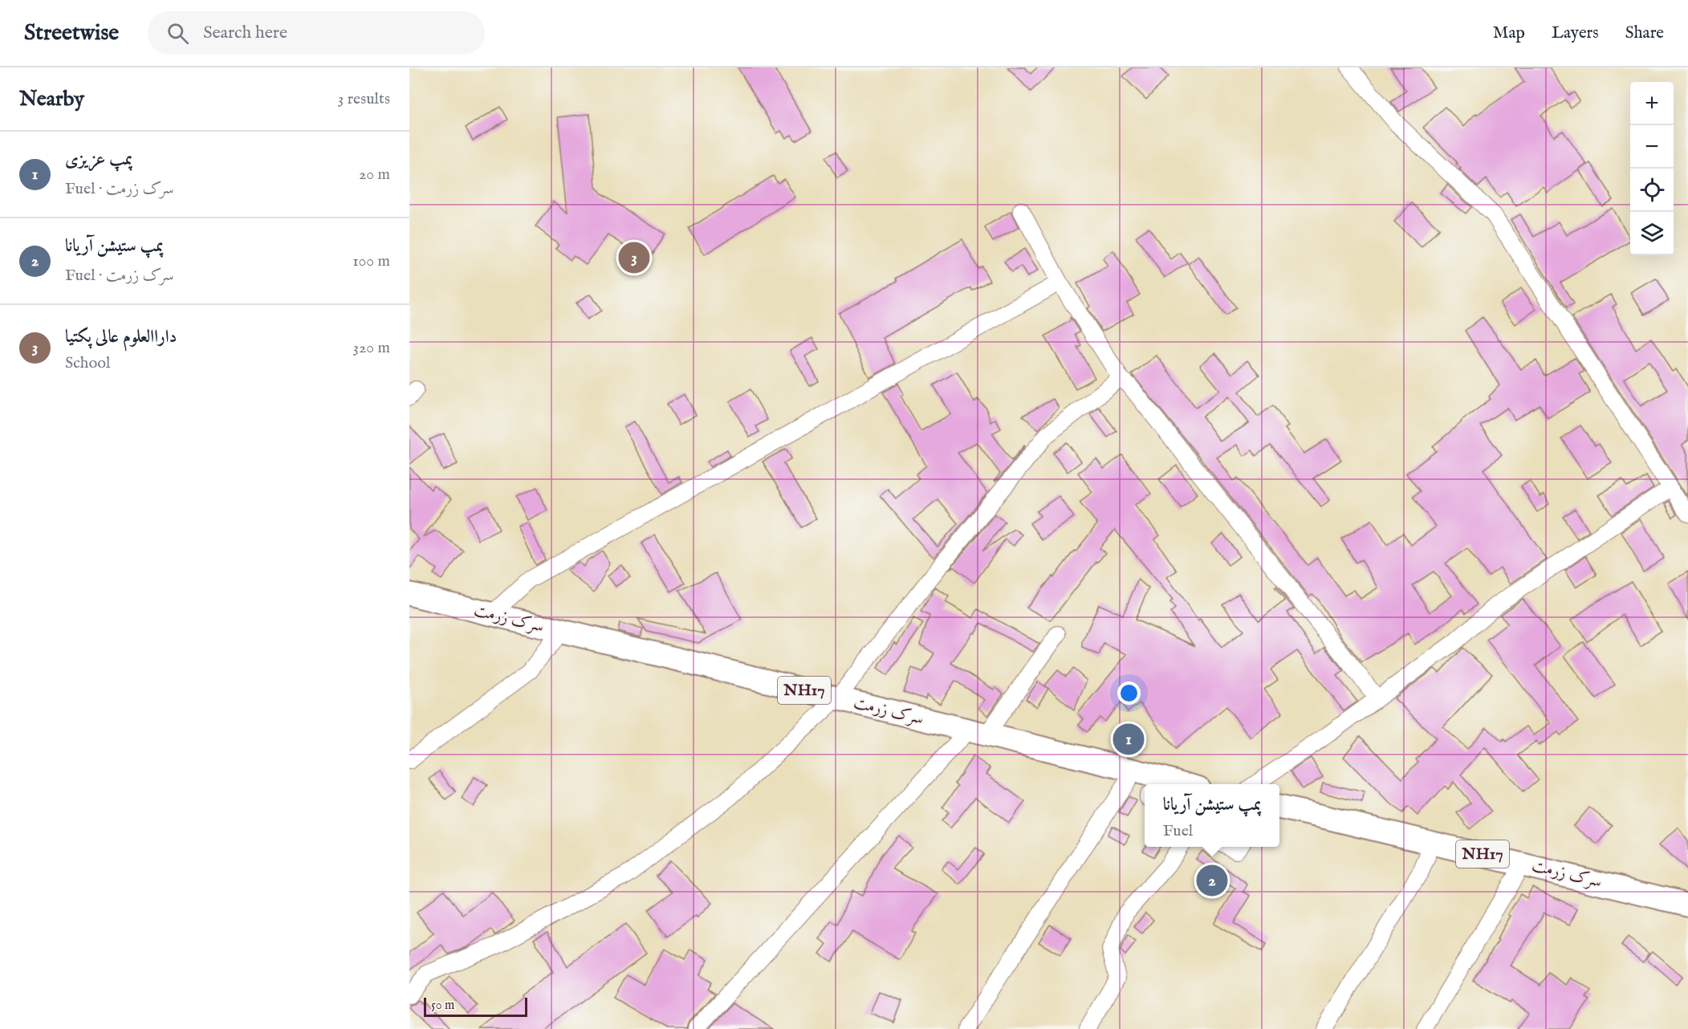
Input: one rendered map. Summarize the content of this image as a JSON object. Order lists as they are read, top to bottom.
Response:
{
  "streets": {
    "highway": ["سرک زرمت", "NH17"]
  },
  "scale_bar": "50 m",
  "page": {
    "header": "Streetwise",
    "search": "Search here",
    "nav": ["Map", "Layers", "Share"],
    "heading": ["Nearby", "3 results"],
    "map_buttons": ["+", "−"],
    "list": [
      {
        "mark": "1",
        "name": "پمپ عزیزی",
        "note": "Fuel · سرک زرمت",
        "value": "20 m"
      },
      {
        "mark": "2",
        "name": "پمپ ستیشن آریانا",
        "note": "Fuel · سرک زرمت",
        "value": "100 m"
      },
      {
        "mark": "3",
        "name": "داراالعلوم عالی پکتیا",
        "note": "School",
        "value": "320 m"
      }
    ],
    "pins": ["3", "1", "2"],
    "popup": ["پمپ ستیشن آریانا", "Fuel"],
    "scale": "50 m"
  }
}
